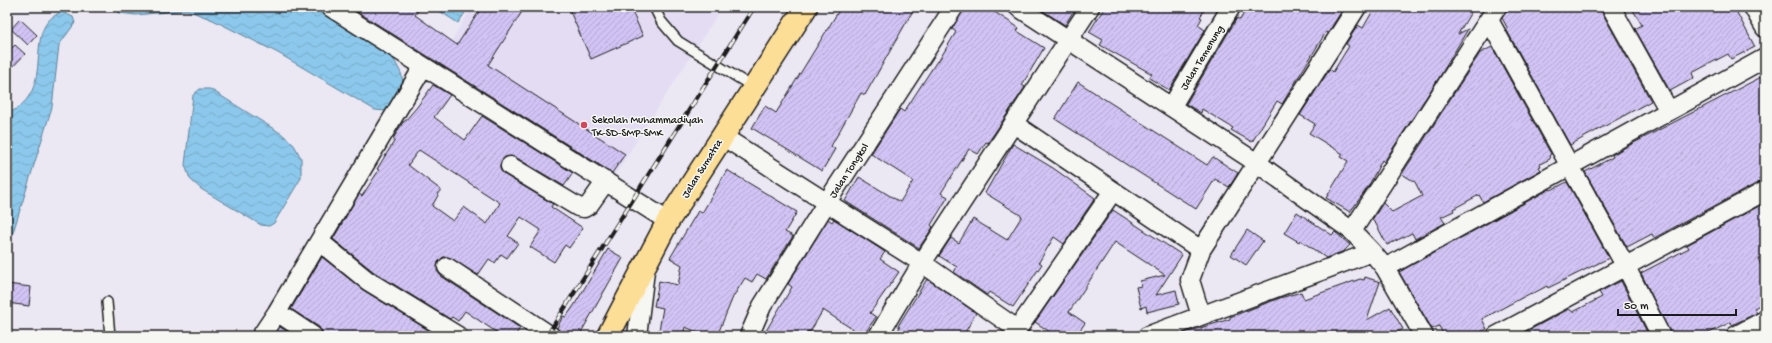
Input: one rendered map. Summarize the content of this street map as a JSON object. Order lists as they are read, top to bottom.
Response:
{
  "streets": {
    "highway": ["Jalan Sumatra"],
    "street": ["Jalan Temenung", "Jalan Tongkol"]
  },
  "places": ["Sekolah Muhammadiyah TK-SD-SMP-SMK"],
  "scale_bar": "50 m"
}
